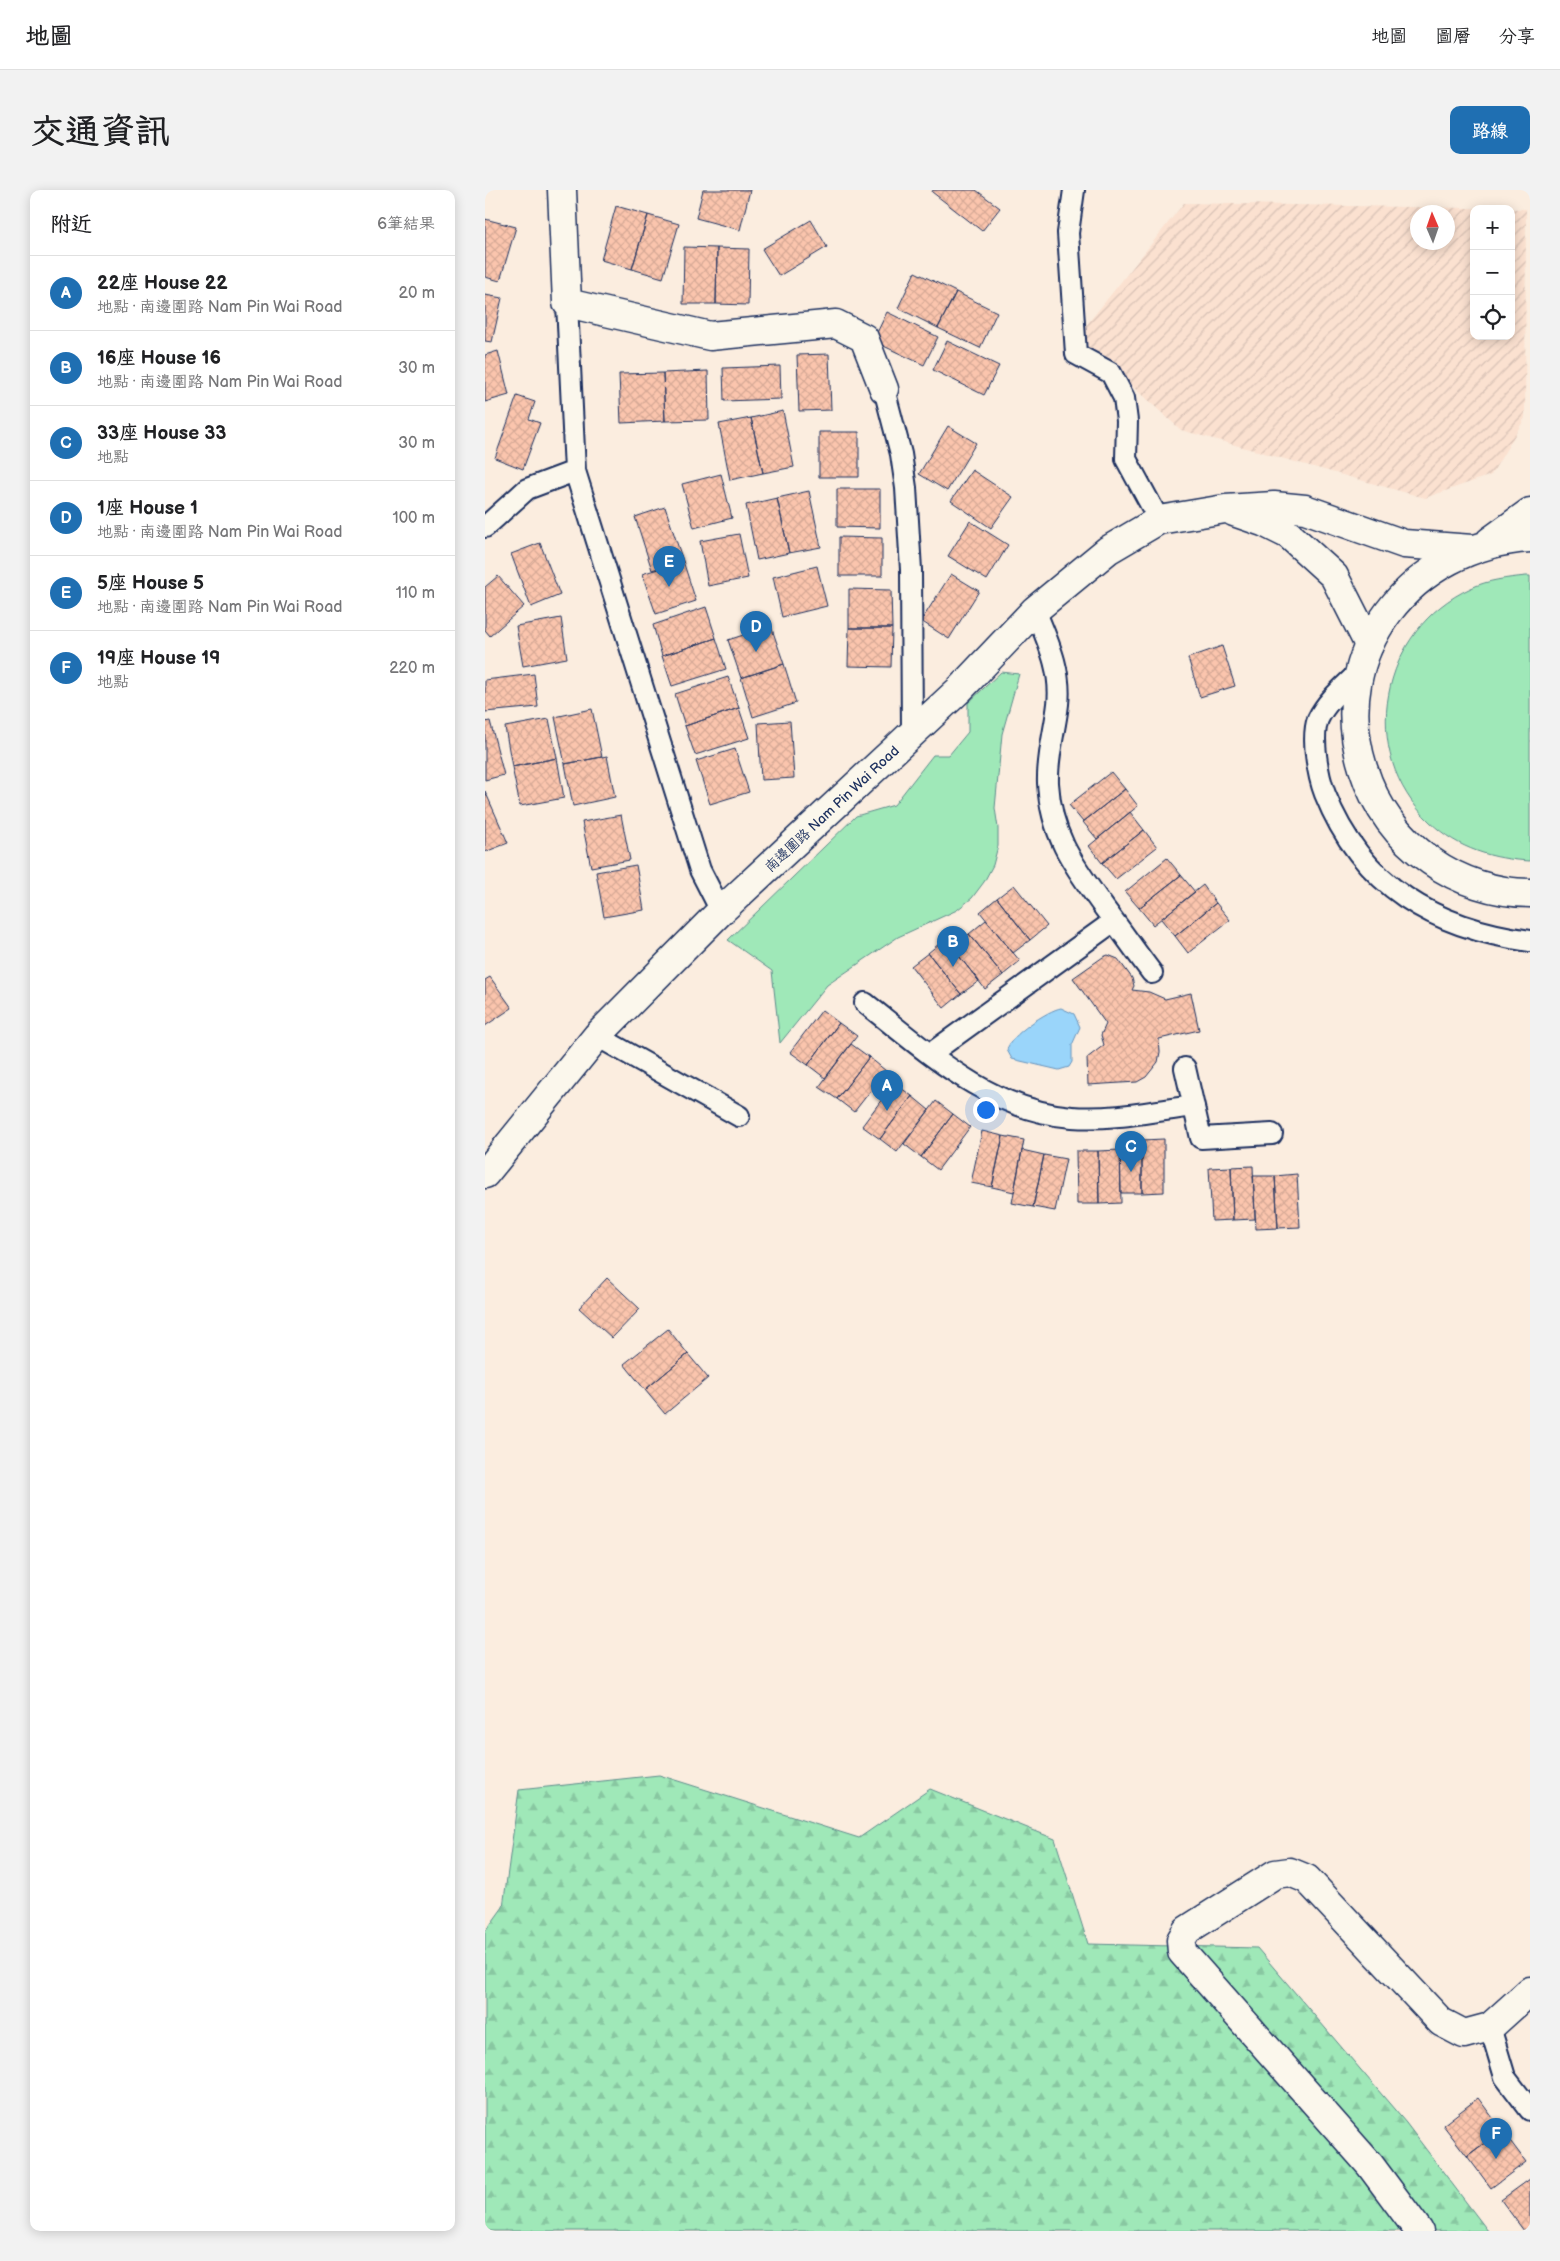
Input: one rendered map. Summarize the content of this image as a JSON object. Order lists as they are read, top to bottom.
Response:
{
  "streets": {
    "street": ["南邊圍路 Nam Pin Wai Road"]
  },
  "north": "top",
  "page": {
    "header": "地圖",
    "nav": ["地圖", "圖層", "分享"],
    "buttons": "路線",
    "title": "交通資訊",
    "heading": ["附近", "6筆結果"],
    "map_buttons": ["+", "−"],
    "list": [
      {
        "mark": "A",
        "name": "22座 House 22",
        "note": "地點 · 南邊圍路 Nam Pin Wai Road",
        "value": "20 m"
      },
      {
        "mark": "B",
        "name": "16座 House 16",
        "note": "地點 · 南邊圍路 Nam Pin Wai Road",
        "value": "30 m"
      },
      {
        "mark": "C",
        "name": "33座 House 33",
        "note": "地點",
        "value": "30 m"
      },
      {
        "mark": "D",
        "name": "1座 House 1",
        "note": "地點 · 南邊圍路 Nam Pin Wai Road",
        "value": "100 m"
      },
      {
        "mark": "E",
        "name": "5座 House 5",
        "note": "地點 · 南邊圍路 Nam Pin Wai Road",
        "value": "110 m"
      },
      {
        "mark": "F",
        "name": "19座 House 19",
        "note": "地點",
        "value": "220 m"
      }
    ],
    "pins": [
      "E",
      "D",
      "B",
      "A",
      "C",
      "F"
    ]
  }
}
